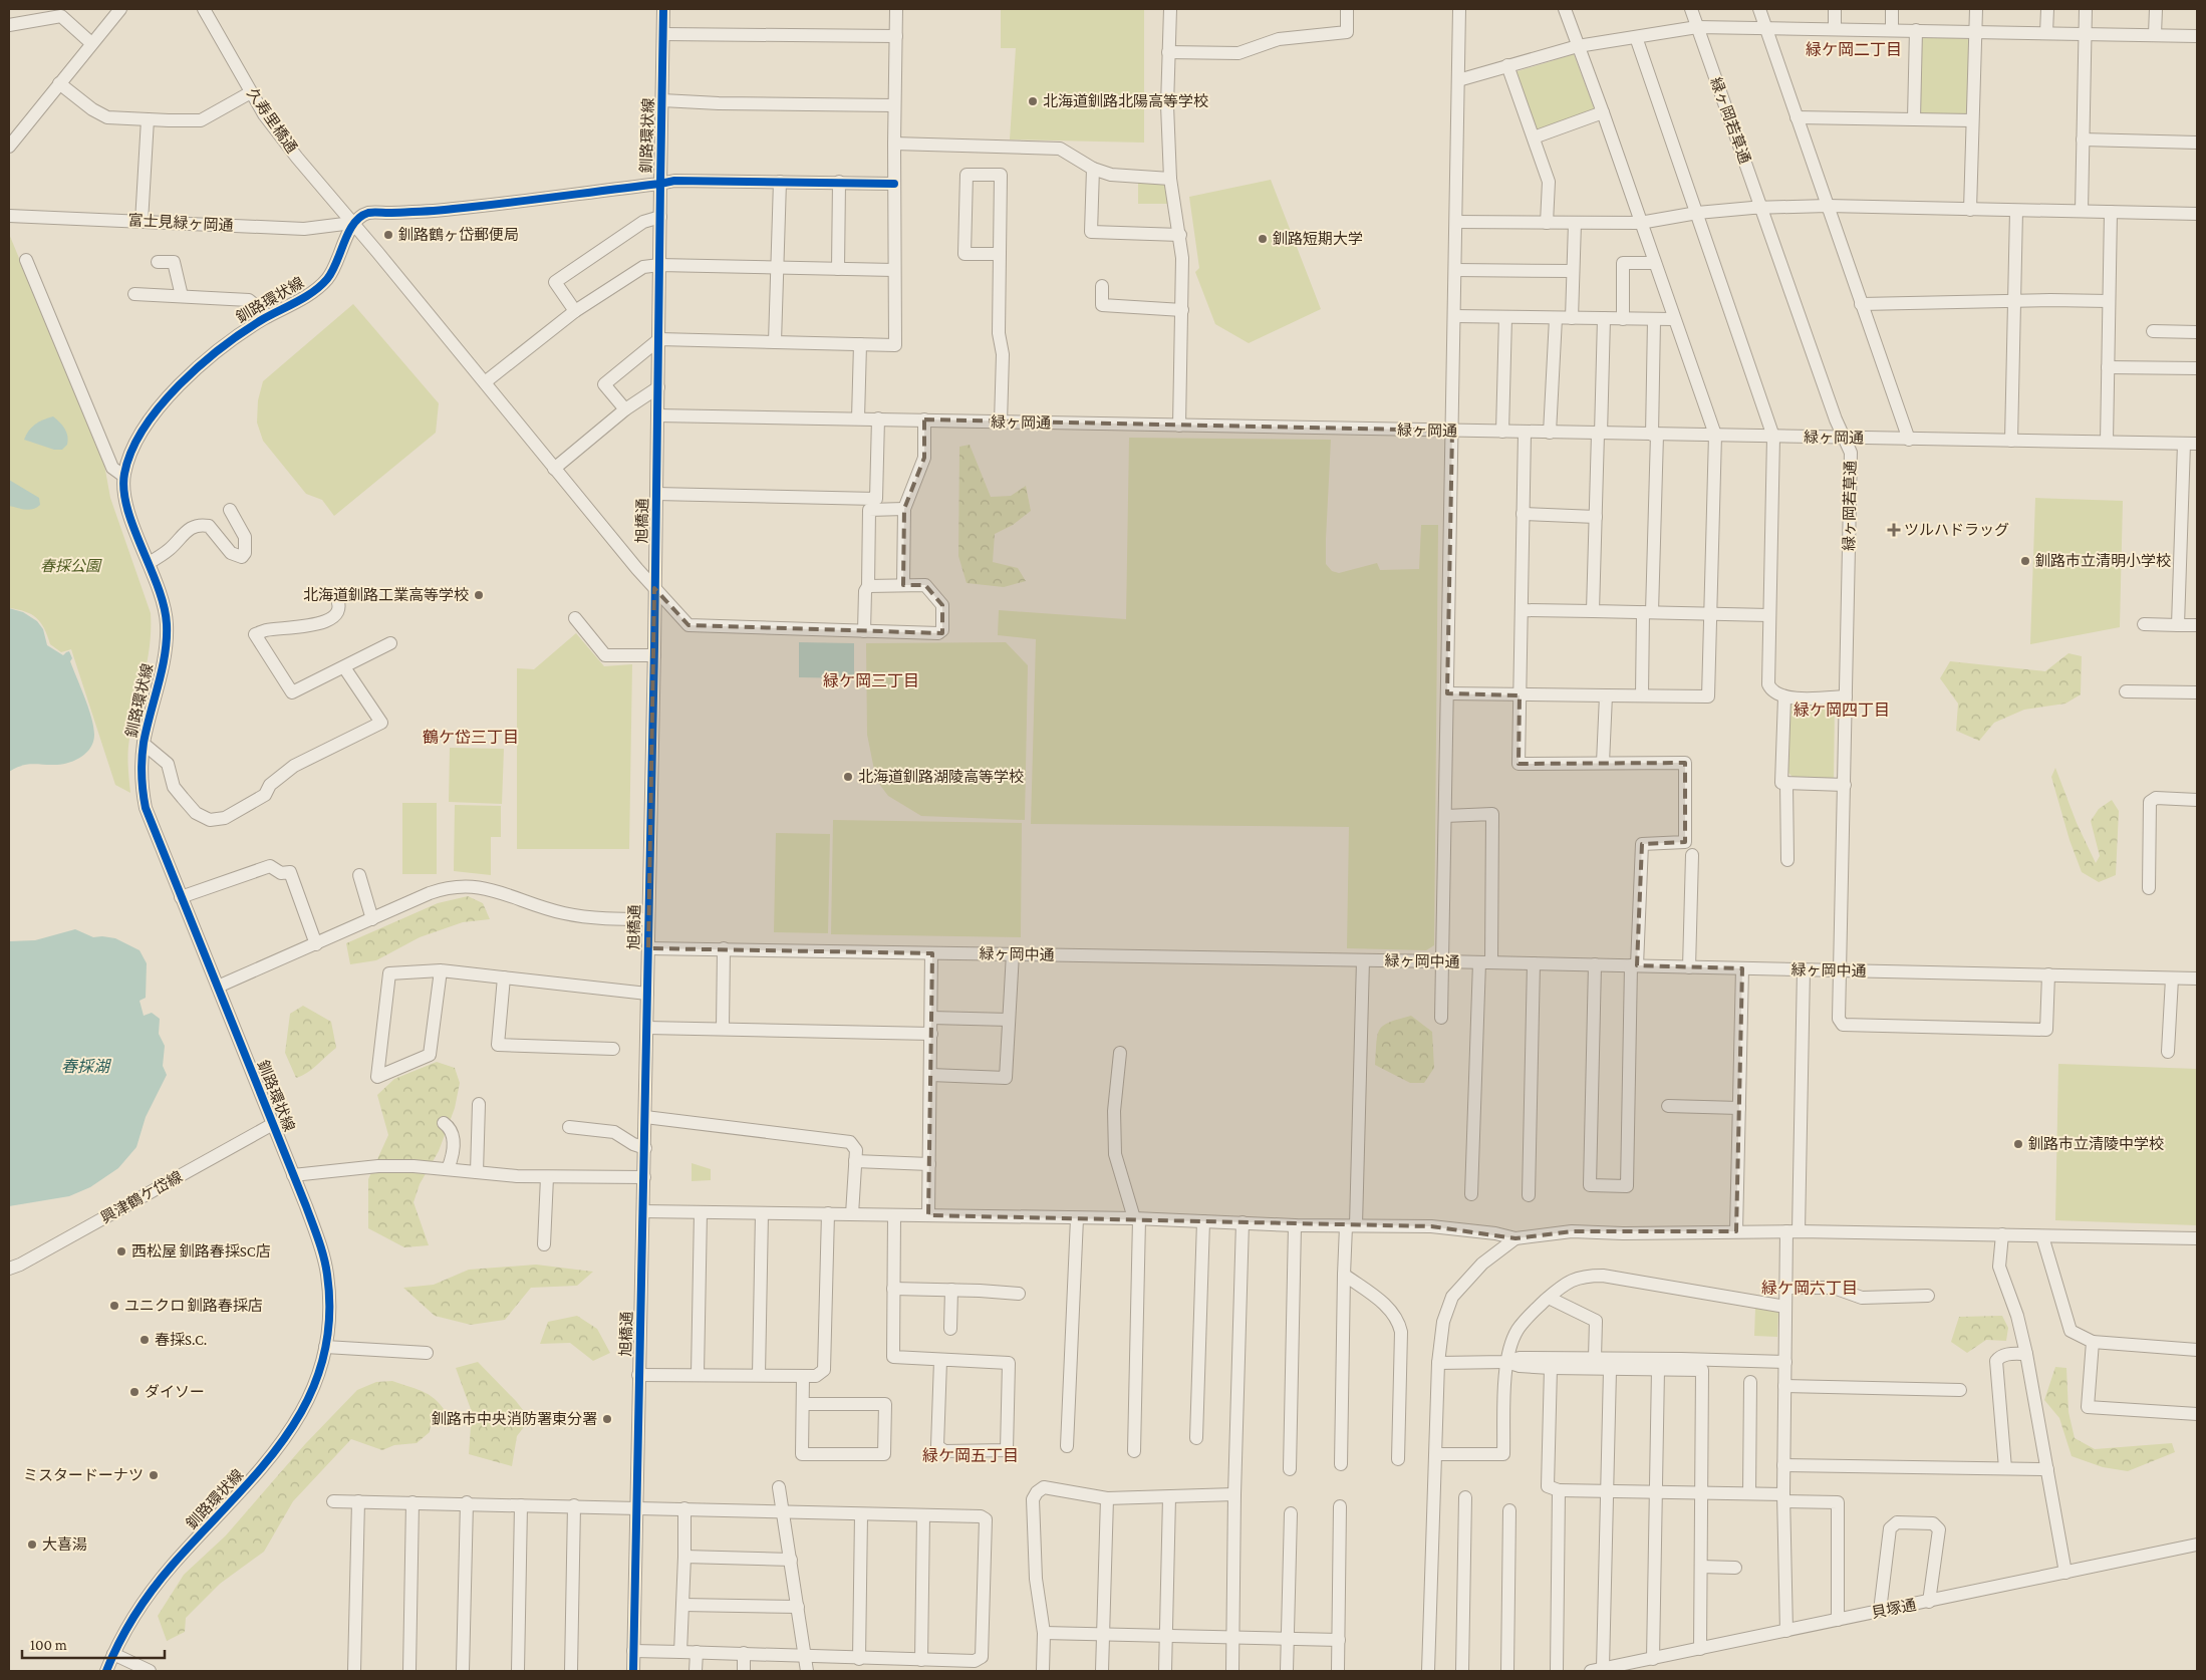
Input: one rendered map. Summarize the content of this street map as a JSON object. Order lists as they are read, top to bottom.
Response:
{
  "streets": {
    "street": [
      "久寿里橋通",
      "緑ヶ岡若草通",
      "釧路環状線",
      "富士見緑ヶ岡通",
      "緑ヶ岡通",
      "旭橋通",
      "緑ヶ岡中通",
      "興津鶴ケ岱線",
      "貝塚通"
    ]
  },
  "crossings": [
    ["久寿里橋通", "釧路環状線"],
    ["久寿里橋通", "富士見緑ヶ岡通"],
    ["久寿里橋通", "旭橋通"],
    ["緑ヶ岡若草通", "緑ヶ岡通"],
    ["緑ヶ岡若草通", "緑ヶ岡中通"],
    ["釧路環状線", "富士見緑ヶ岡通"],
    ["釧路環状線", "旭橋通"],
    ["釧路環状線", "興津鶴ケ岱線"],
    ["緑ヶ岡通", "旭橋通"],
    ["旭橋通", "緑ヶ岡中通"]
  ],
  "districts": [
    "緑ケ岡二丁目",
    "緑ケ岡三丁目",
    "緑ケ岡四丁目",
    "鶴ケ岱三丁目",
    "緑ケ岡六丁目",
    "緑ケ岡五丁目"
  ],
  "water": ["春採湖"],
  "parks": ["春採公園"],
  "places": {
    "other": [
      "北海道釧路北陽高等学校",
      "釧路鶴ヶ岱郵便局",
      "釧路短期大学",
      "釧路市立清明小学校",
      "北海道釧路工業高等学校",
      "北海道釧路湖陵高等学校",
      "釧路市立清陵中学校",
      "西松屋 釧路春採SC店",
      "ユニクロ 釧路春採店",
      "春採S.C.",
      "ダイソー",
      "釧路市中央消防署東分署",
      "ミスタードーナツ",
      "大喜湯"
    ],
    "health": ["ツルハドラッグ"]
  },
  "scale_bar": "100 m"
}
